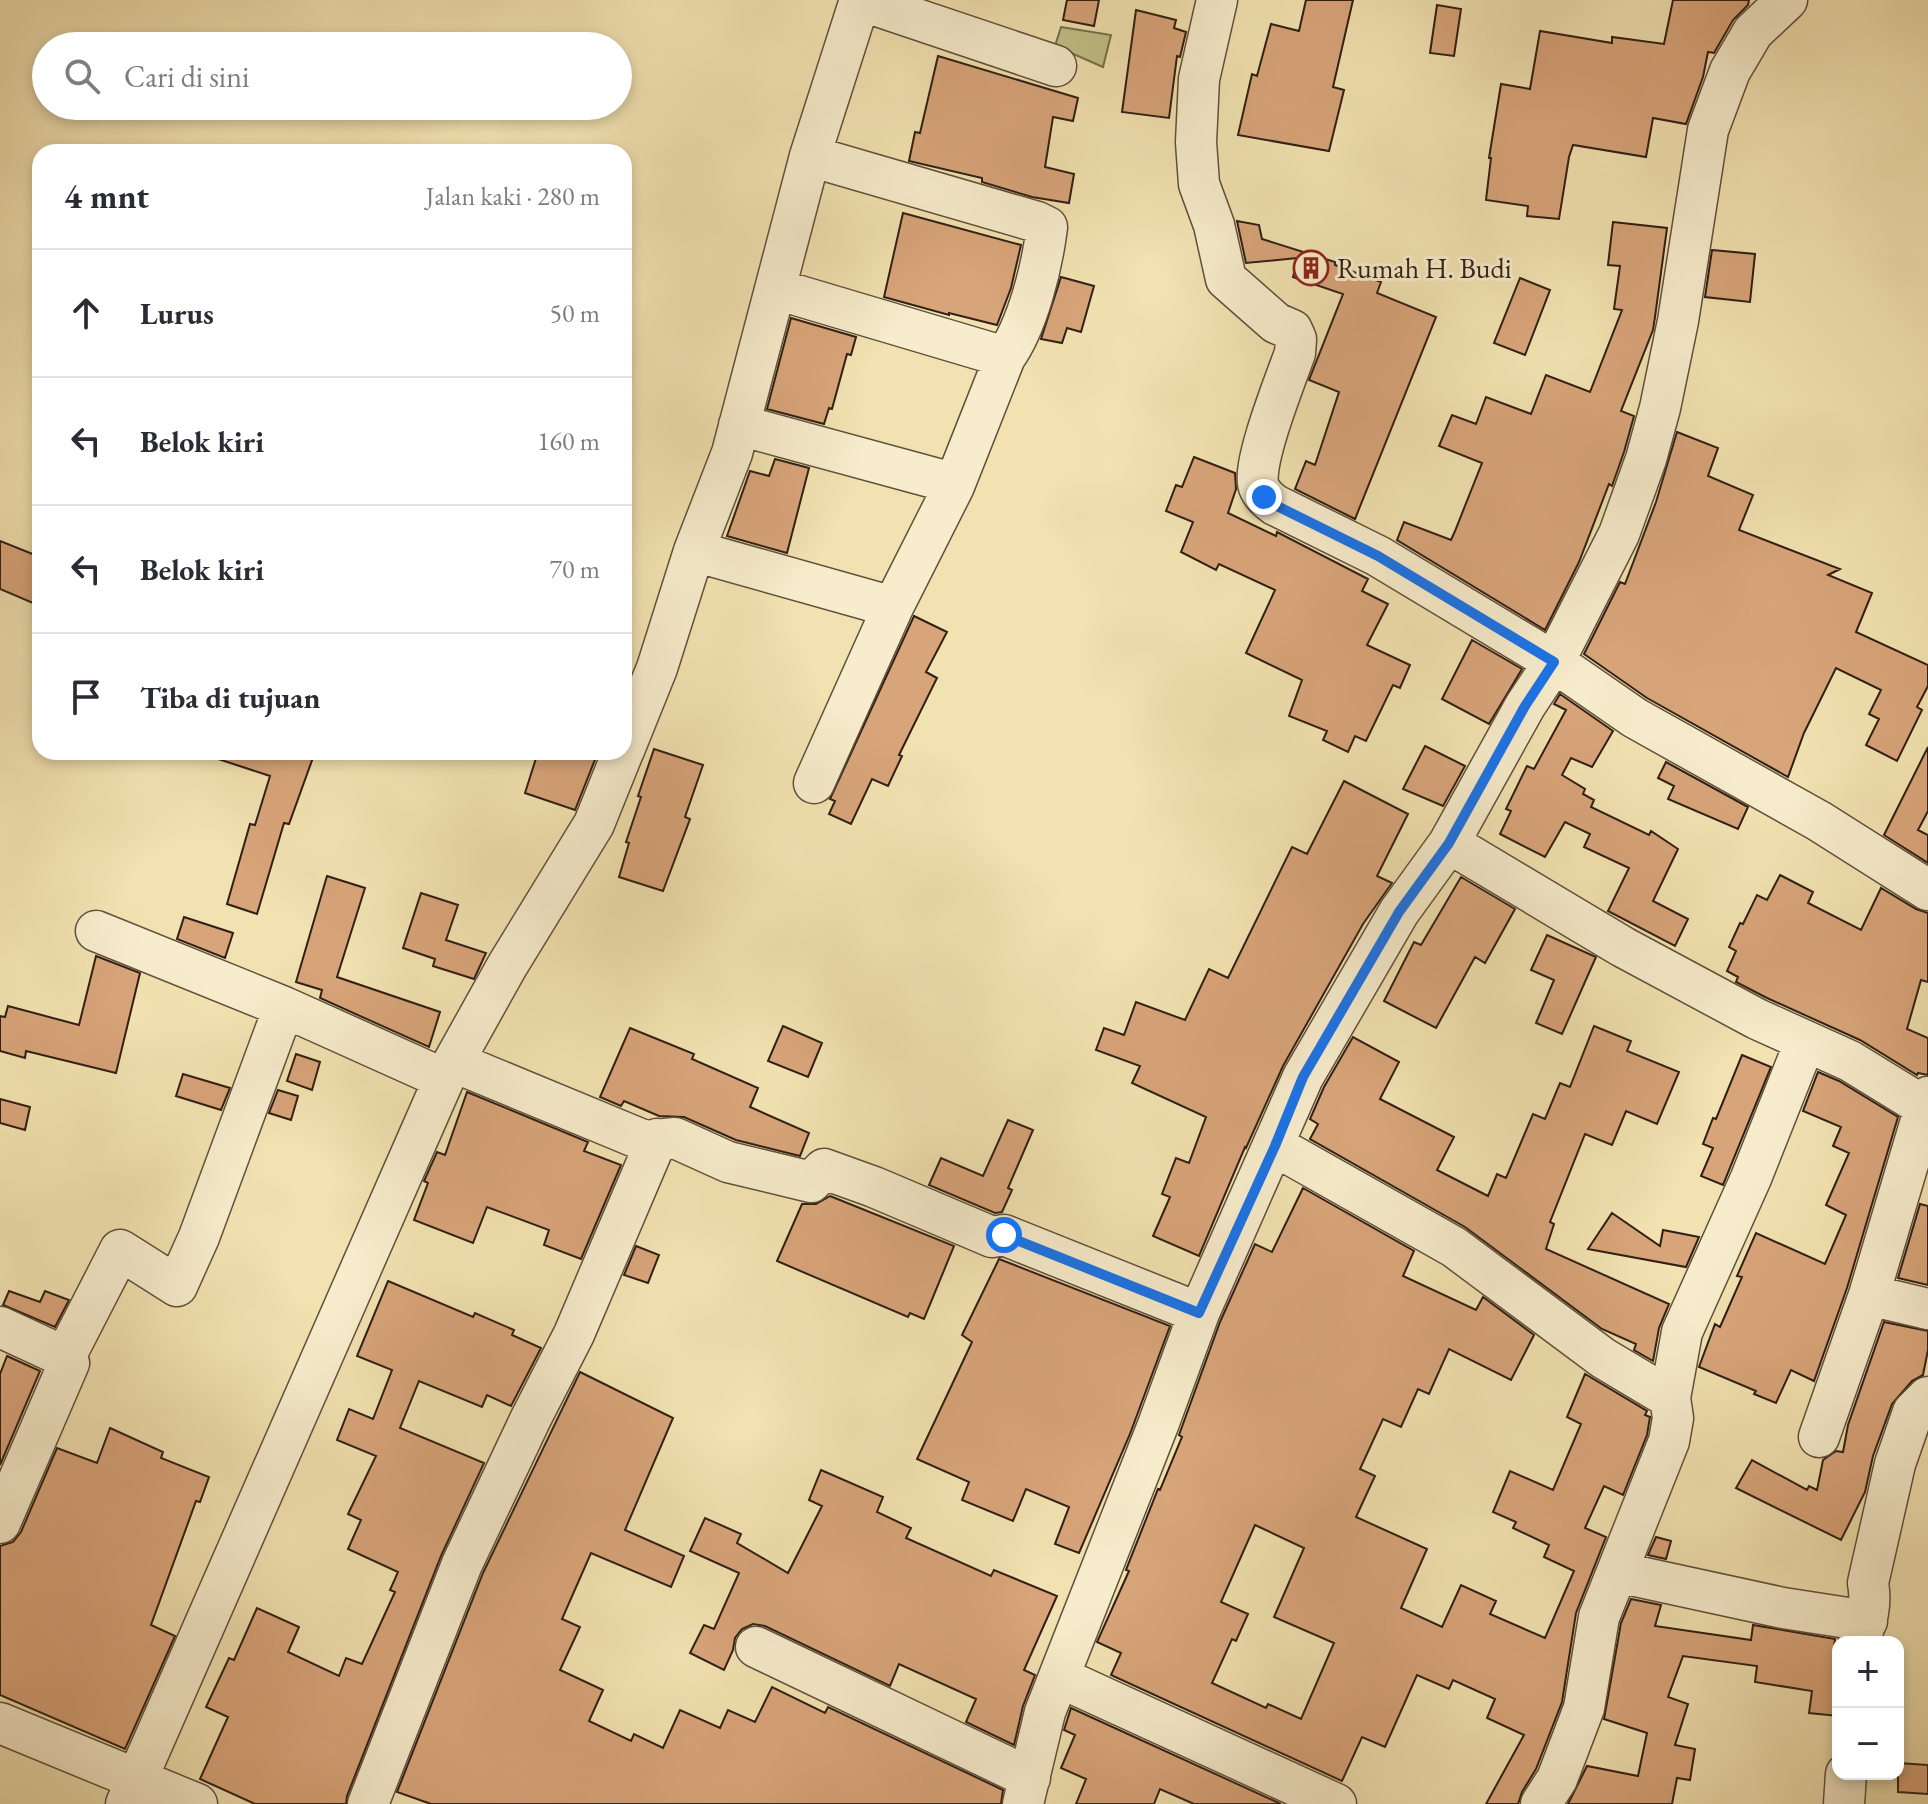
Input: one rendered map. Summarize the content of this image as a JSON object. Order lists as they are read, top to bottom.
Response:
{
  "places": {
    "building": ["Rumah H. Budi"]
  },
  "page": {
    "search": "Cari di sini",
    "heading": ["4 mnt", "Jalan kaki · 280 m"],
    "list": [
      ["Lurus", "50 m"],
      ["Belok kiri", "160 m"],
      ["Belok kiri", "70 m"],
      "Tiba di tujuan"
    ],
    "map_buttons": ["+", "−"]
  }
}
